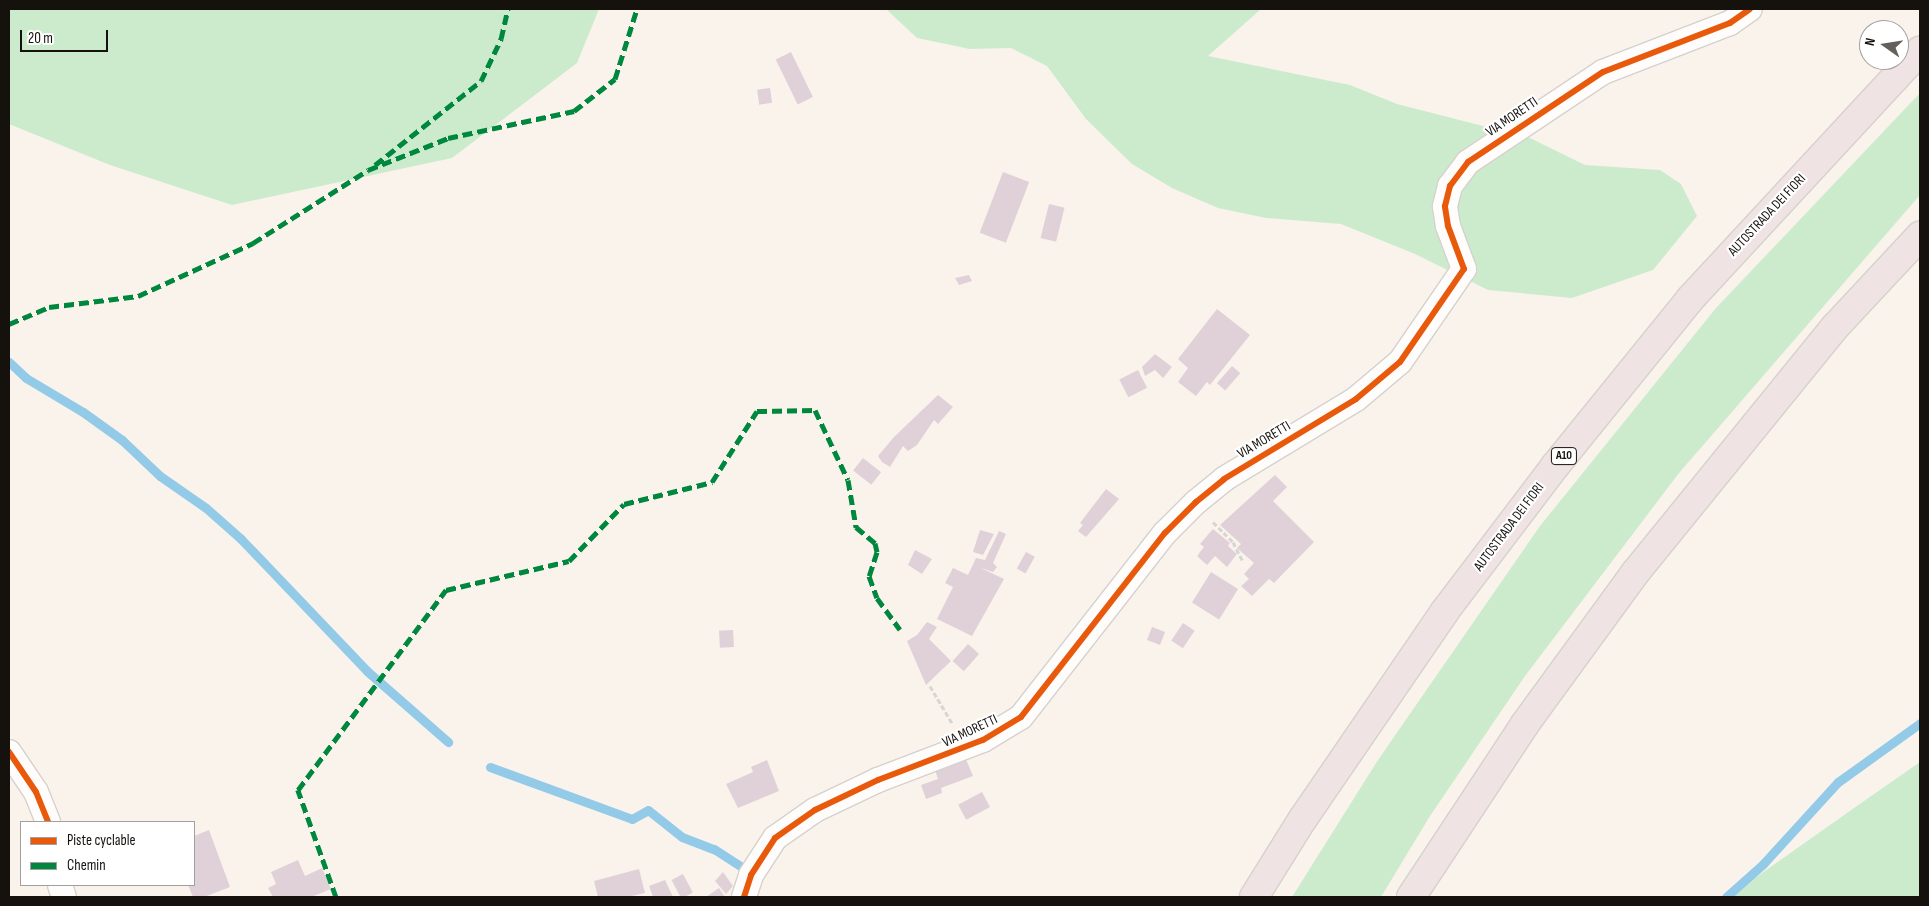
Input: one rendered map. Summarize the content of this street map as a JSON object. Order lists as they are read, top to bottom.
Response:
{
  "streets": {
    "highway": ["AUTOSTRADA DEI FIORI", "A10"],
    "street": ["VIA MORETTI"]
  },
  "legend": ["Piste cyclable", "Chemin"],
  "scale_bar": "20 m",
  "north": "left"
}
